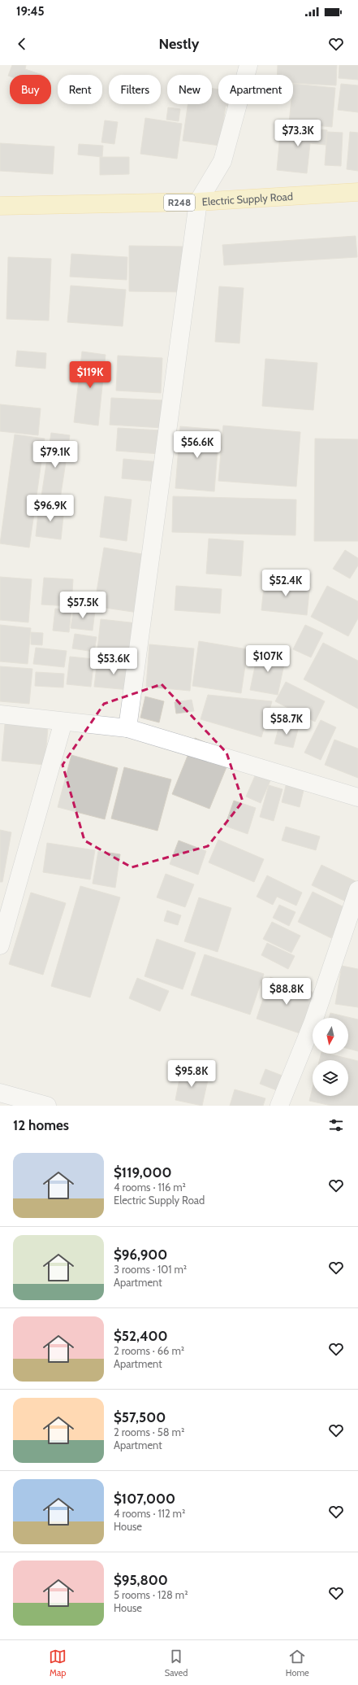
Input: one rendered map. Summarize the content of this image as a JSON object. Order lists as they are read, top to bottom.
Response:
{
  "streets": {
    "main road": ["Electric Supply Road", "R248"]
  },
  "north": "bottom",
  "page": {
    "status": "19:45",
    "header": "Nestly",
    "chip": [
      "Buy",
      "Rent",
      "Filters",
      "New",
      "Apartment"
    ],
    "price": [
      "$73.3K",
      "$119K",
      "$56.6K",
      "$79.1K",
      "$96.9K",
      "$52.4K",
      "$57.5K",
      "$107K",
      "$53.6K",
      "$58.7K",
      "$88.8K",
      "$95.8K"
    ],
    "heading": "12 homes",
    "list": [
      {
        "name": "$119,000",
        "note": "4 rooms · 116 m² · Electric Supply Road"
      },
      {
        "name": "$96,900",
        "note": "3 rooms · 101 m² · Apartment"
      },
      {
        "name": "$52,400",
        "note": "2 rooms · 66 m² · Apartment"
      },
      {
        "name": "$57,500",
        "note": "2 rooms · 58 m² · Apartment"
      },
      {
        "name": "$107,000",
        "note": "4 rooms · 112 m² · House"
      },
      {
        "name": "$95,800",
        "note": "5 rooms · 128 m² · House"
      }
    ],
    "tabs": ["Map", "Saved", "Home"]
  }
}
